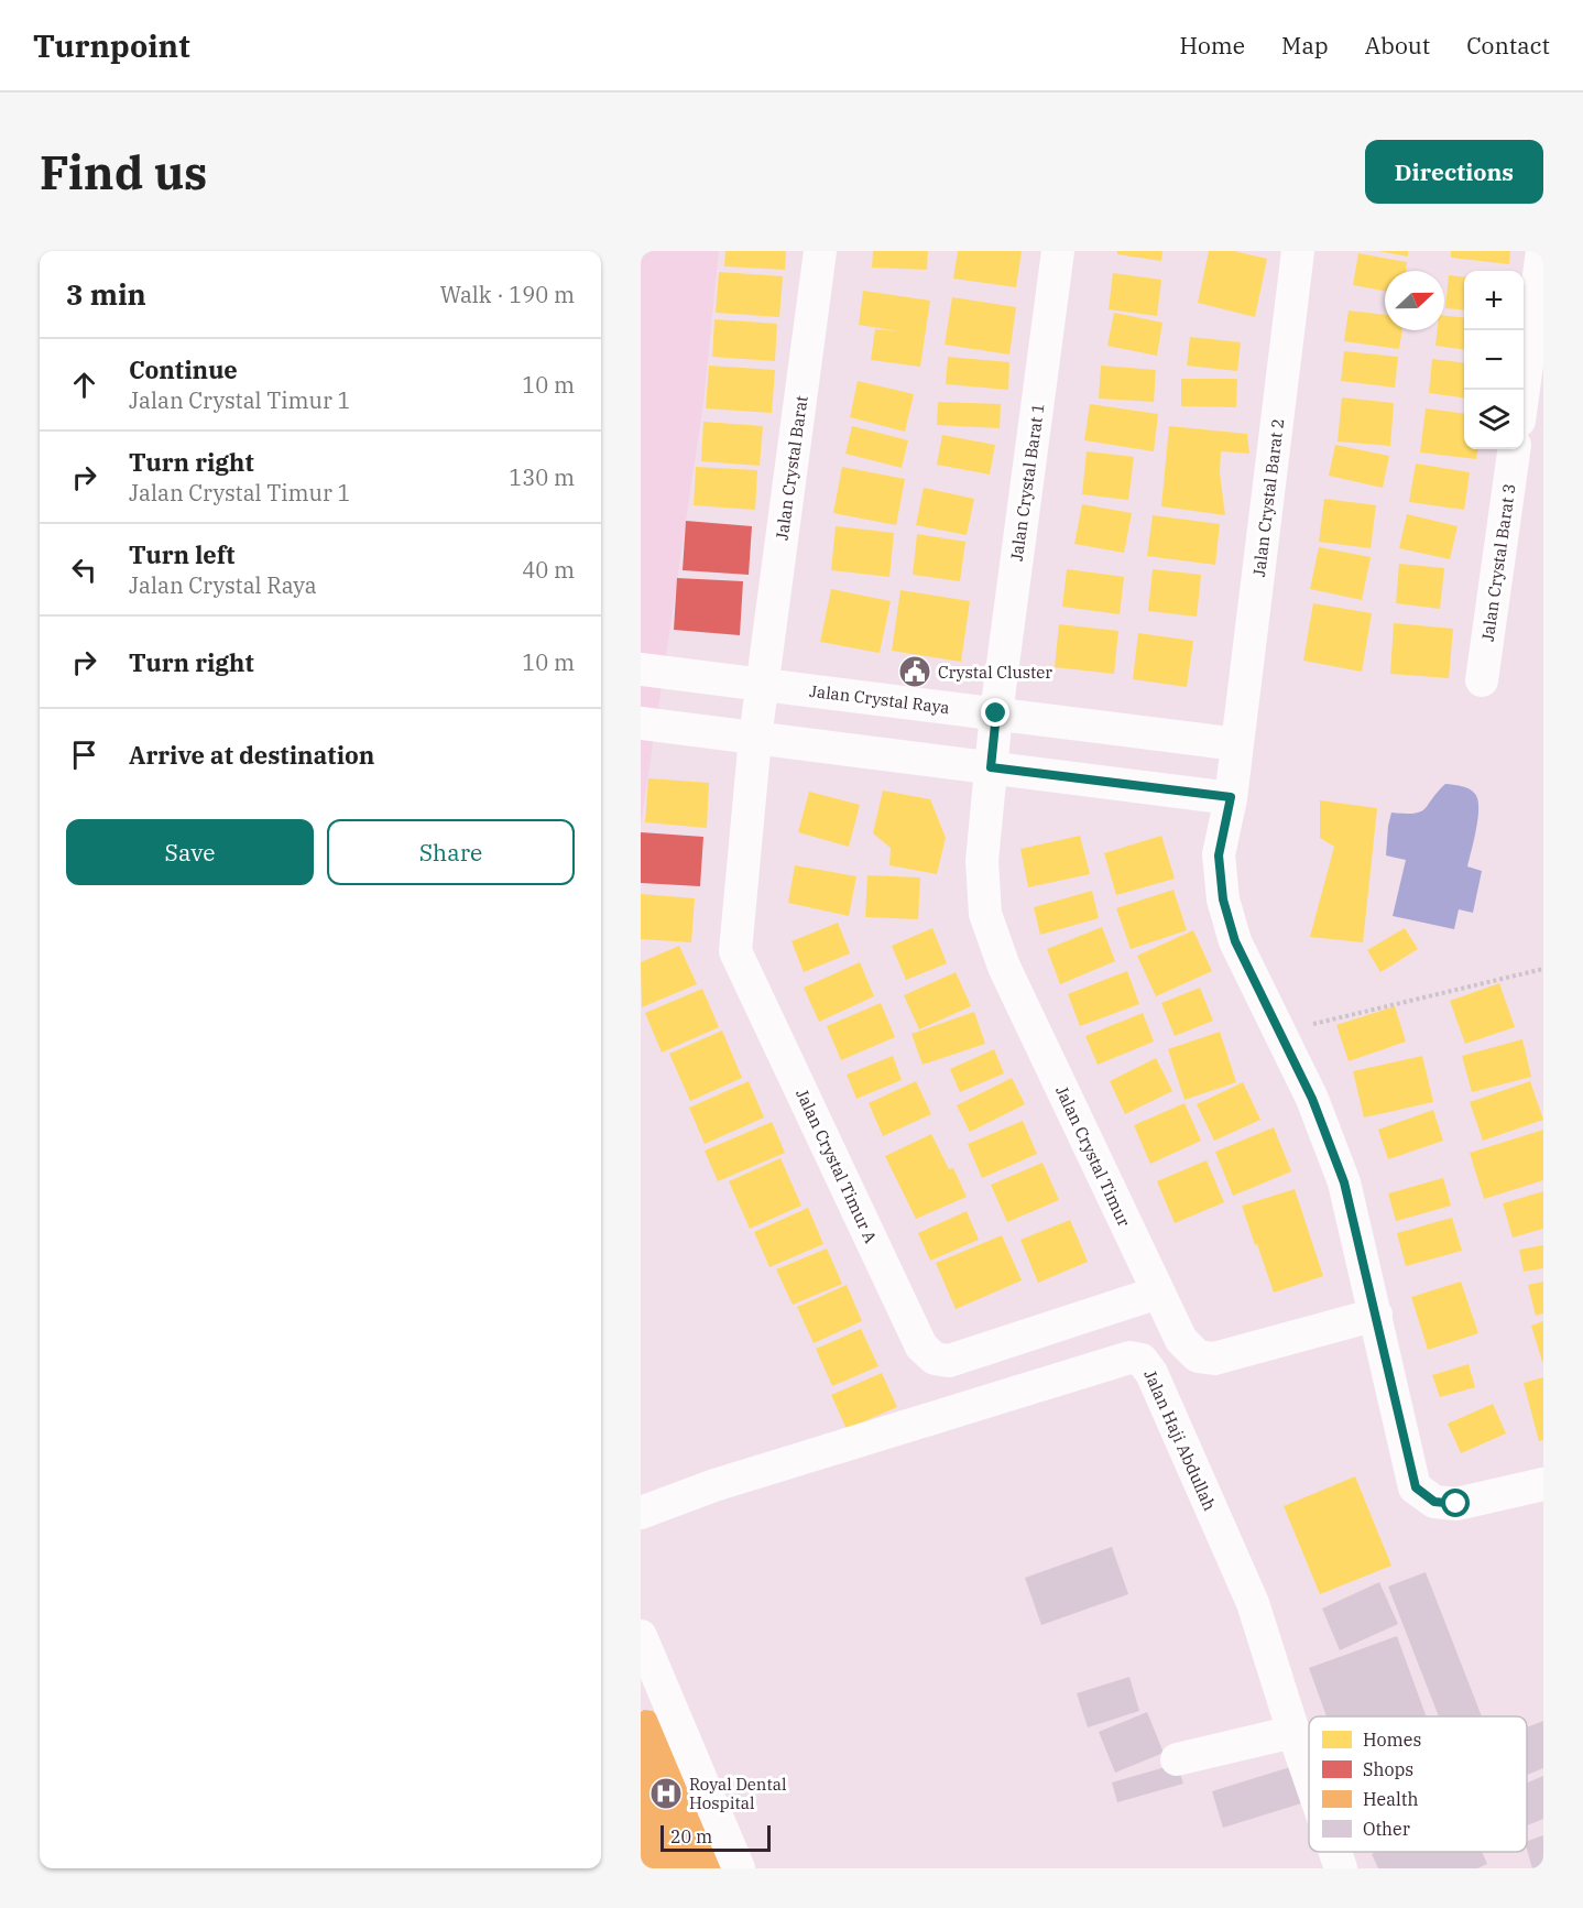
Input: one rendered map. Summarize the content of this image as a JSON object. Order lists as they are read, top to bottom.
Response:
{
  "streets": {
    "street": [
      "Jalan Crystal Barat",
      "Jalan Crystal Barat 1",
      "Jalan Crystal Barat 2",
      "Jalan Crystal Barat 3",
      "Jalan Crystal Raya",
      "Jalan Crystal Timur",
      "Jalan Crystal Timur A",
      "Jalan Haji Abdullah"
    ]
  },
  "crossings": [
    ["Jalan Crystal Barat", "Jalan Crystal Raya"],
    ["Jalan Crystal Barat", "Jalan Crystal Timur A"],
    ["Jalan Crystal Barat 1", "Jalan Crystal Raya"],
    ["Jalan Crystal Barat 1", "Jalan Crystal Timur"],
    ["Jalan Crystal Barat 2", "Jalan Crystal Raya"],
    ["Jalan Crystal Barat 2", "Jalan Crystal Timur"],
    ["Jalan Crystal Timur", "Jalan Crystal Timur A"]
  ],
  "places": {
    "public building": ["Crystal Cluster"],
    "hospital": ["Royal Dental Hospital"]
  },
  "legend": [
    "Homes",
    "Shops",
    "Health",
    "Other"
  ],
  "scale_bar": "20 m",
  "north": "right",
  "page": {
    "header": "Turnpoint",
    "nav": [
      "Home",
      "Map",
      "About",
      "Contact"
    ],
    "buttons": [
      "Directions",
      ["Save", "Share"]
    ],
    "title": "Find us",
    "heading": ["3 min", "Walk · 190 m"],
    "map_buttons": ["+", "−"],
    "list": [
      ["Continue", "Jalan Crystal Timur 1", "10 m"],
      ["Turn right", "Jalan Crystal Timur 1", "130 m"],
      ["Turn left", "Jalan Crystal Raya", "40 m"],
      ["Turn right", "10 m"],
      "Arrive at destination"
    ],
    "scale": "20 m"
  }
}
